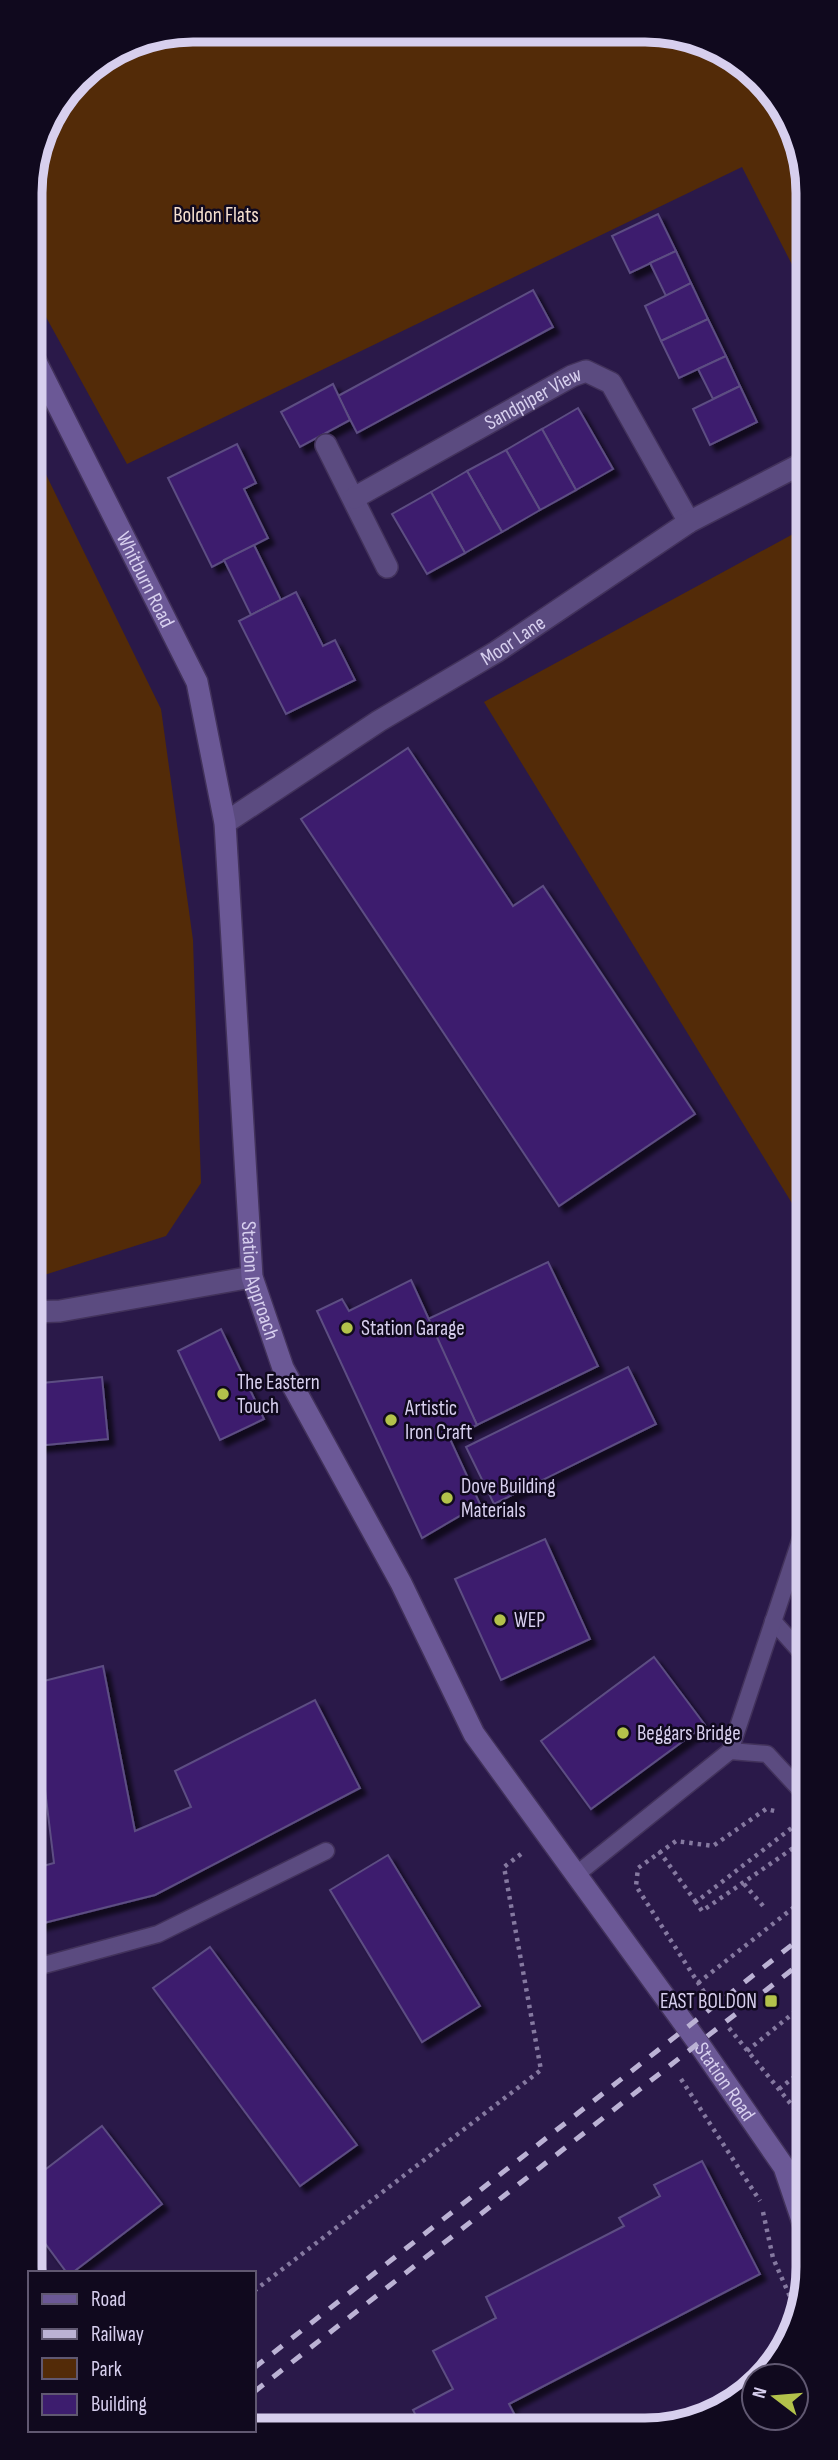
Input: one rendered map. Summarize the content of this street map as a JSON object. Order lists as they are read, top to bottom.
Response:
{
  "streets": {
    "main road": ["Whitburn Road", "Station Approach", "Station Road"],
    "street": ["Sandpiper View", "Moor Lane"]
  },
  "crossings": [
    ["Sandpiper View", "Moor Lane"],
    ["Whitburn Road", "Moor Lane"],
    ["Whitburn Road", "Station Approach"],
    ["Moor Lane", "Station Approach"],
    ["Station Approach", "Station Road"]
  ],
  "parks": ["Boldon Flats"],
  "places": {
    "other": [
      "Station Garage",
      "The Eastern Touch",
      "Artistic Iron Craft",
      "Dove Building Materials",
      "WEP",
      "Beggars Bridge"
    ],
    "transit": ["EAST BOLDON"]
  },
  "legend": [
    "Road",
    "Railway",
    "Park",
    "Building"
  ],
  "north": "left"
}
